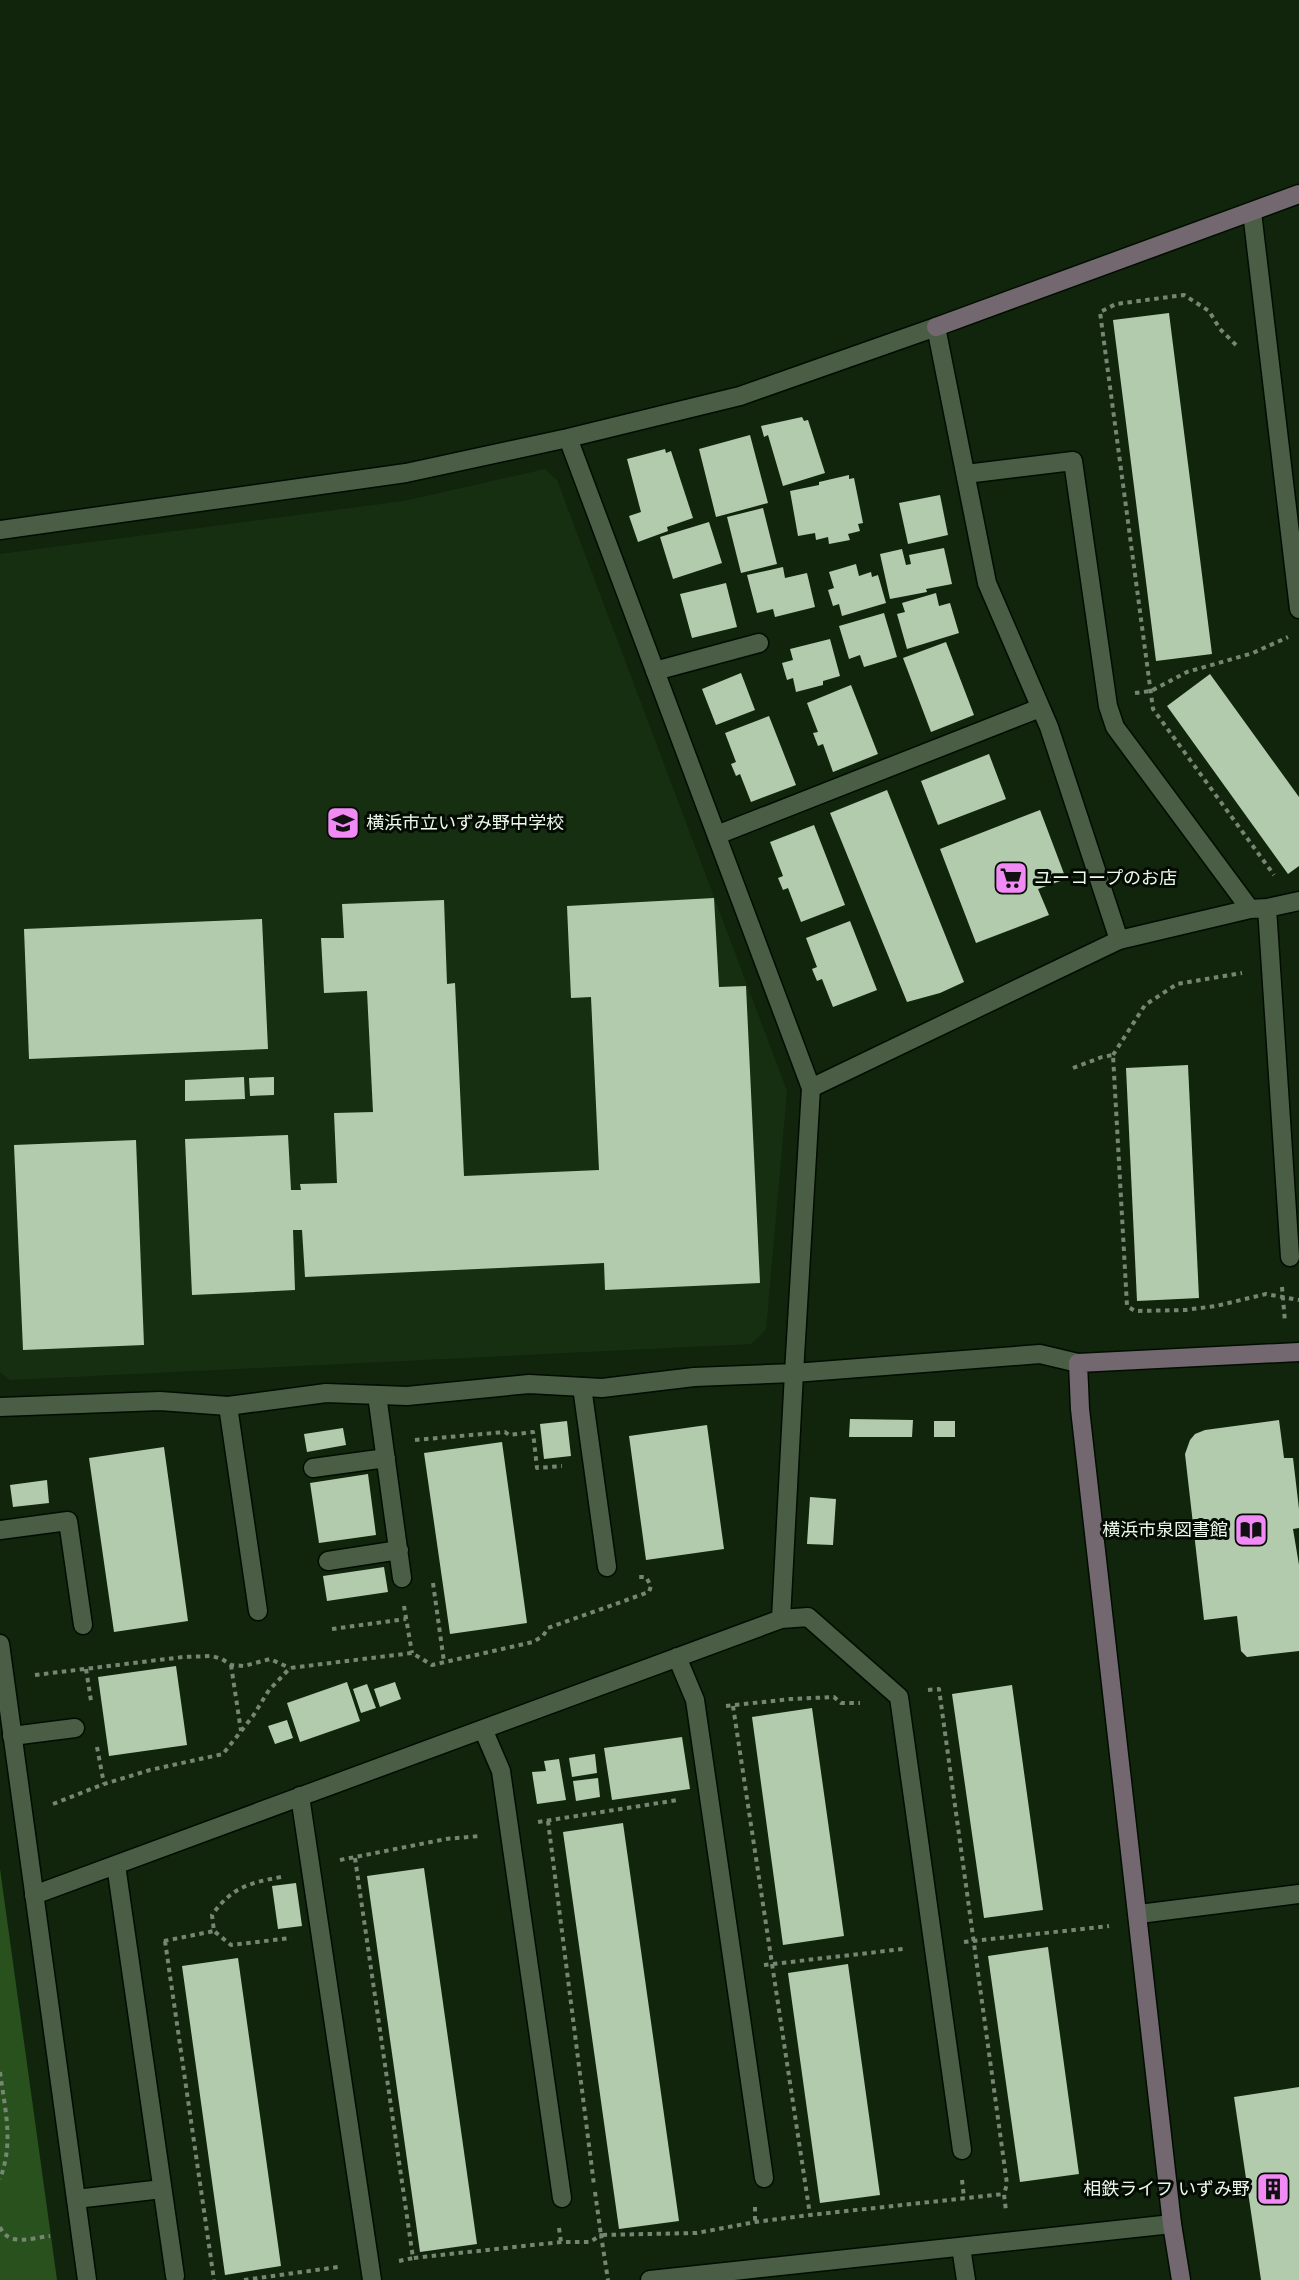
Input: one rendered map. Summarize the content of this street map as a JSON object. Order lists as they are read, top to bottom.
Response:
{
  "places": {
    "school or university": ["横浜市立いずみ野中学校"],
    "supermarket": ["ユーコープのお店"],
    "library": ["横浜市泉図書館"],
    "building": ["相鉄ライフ いずみ野"]
  }
}
